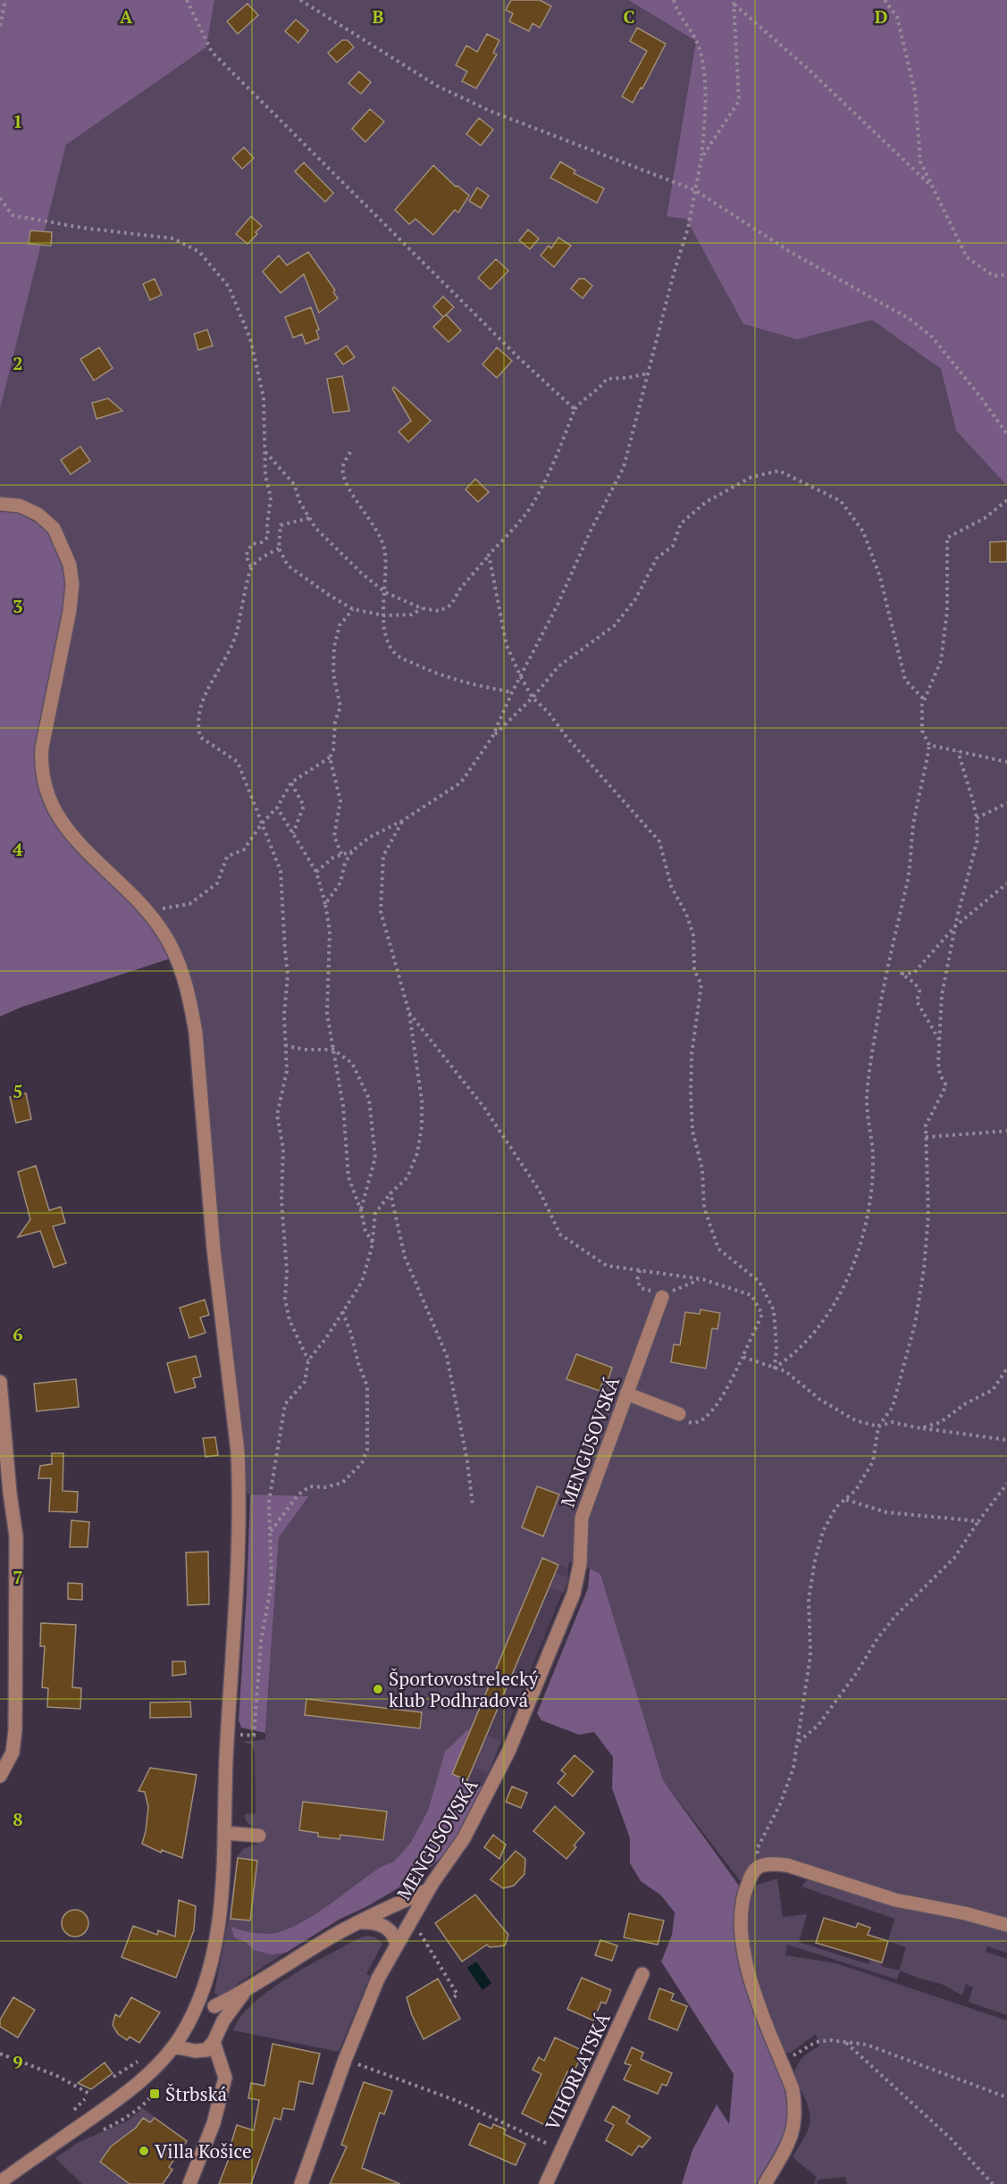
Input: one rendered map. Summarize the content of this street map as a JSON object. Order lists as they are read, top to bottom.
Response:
{
  "streets": {
    "street": ["MENGUSOVSKÁ", "VIHORLATSKÁ"]
  },
  "places": {
    "other": ["Športovostrelecký klub Podhradová", "Villa Košice"],
    "transit": ["Štrbská"]
  },
  "grid": {
    "columns": [
      "A",
      "B",
      "C",
      "D"
    ],
    "rows": [
      "1",
      "2",
      "3",
      "4",
      "5",
      "6",
      "7",
      "8",
      "9"
    ]
  }
}
